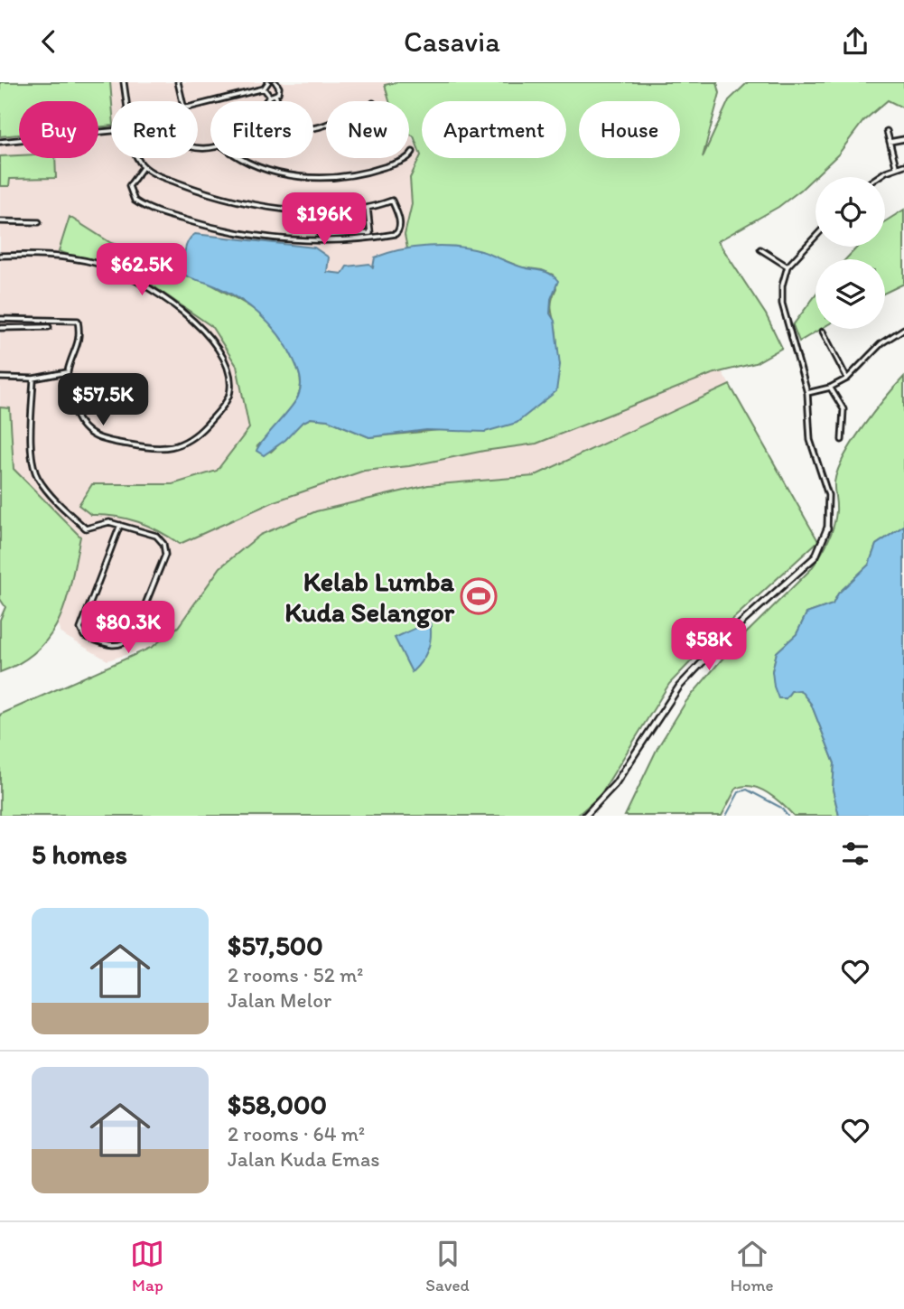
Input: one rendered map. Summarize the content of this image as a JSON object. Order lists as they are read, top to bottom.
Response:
{
  "places": {
    "sports": ["Kelab Lumba Kuda Selangor"]
  },
  "page": {
    "header": "Casavia",
    "chip": [
      "Buy",
      "Rent",
      "Filters",
      "New",
      "Apartment",
      "House"
    ],
    "price": [
      "$196K",
      "$62.5K",
      "$57.5K",
      "$80.3K",
      "$58K"
    ],
    "heading": "5 homes",
    "list": [
      {
        "name": "$57,500",
        "note": "2 rooms · 52 m² · Jalan Melor"
      },
      {
        "name": "$58,000",
        "note": "2 rooms · 64 m² · Jalan Kuda Emas"
      }
    ],
    "tabs": ["Map", "Saved", "Home"]
  }
}
